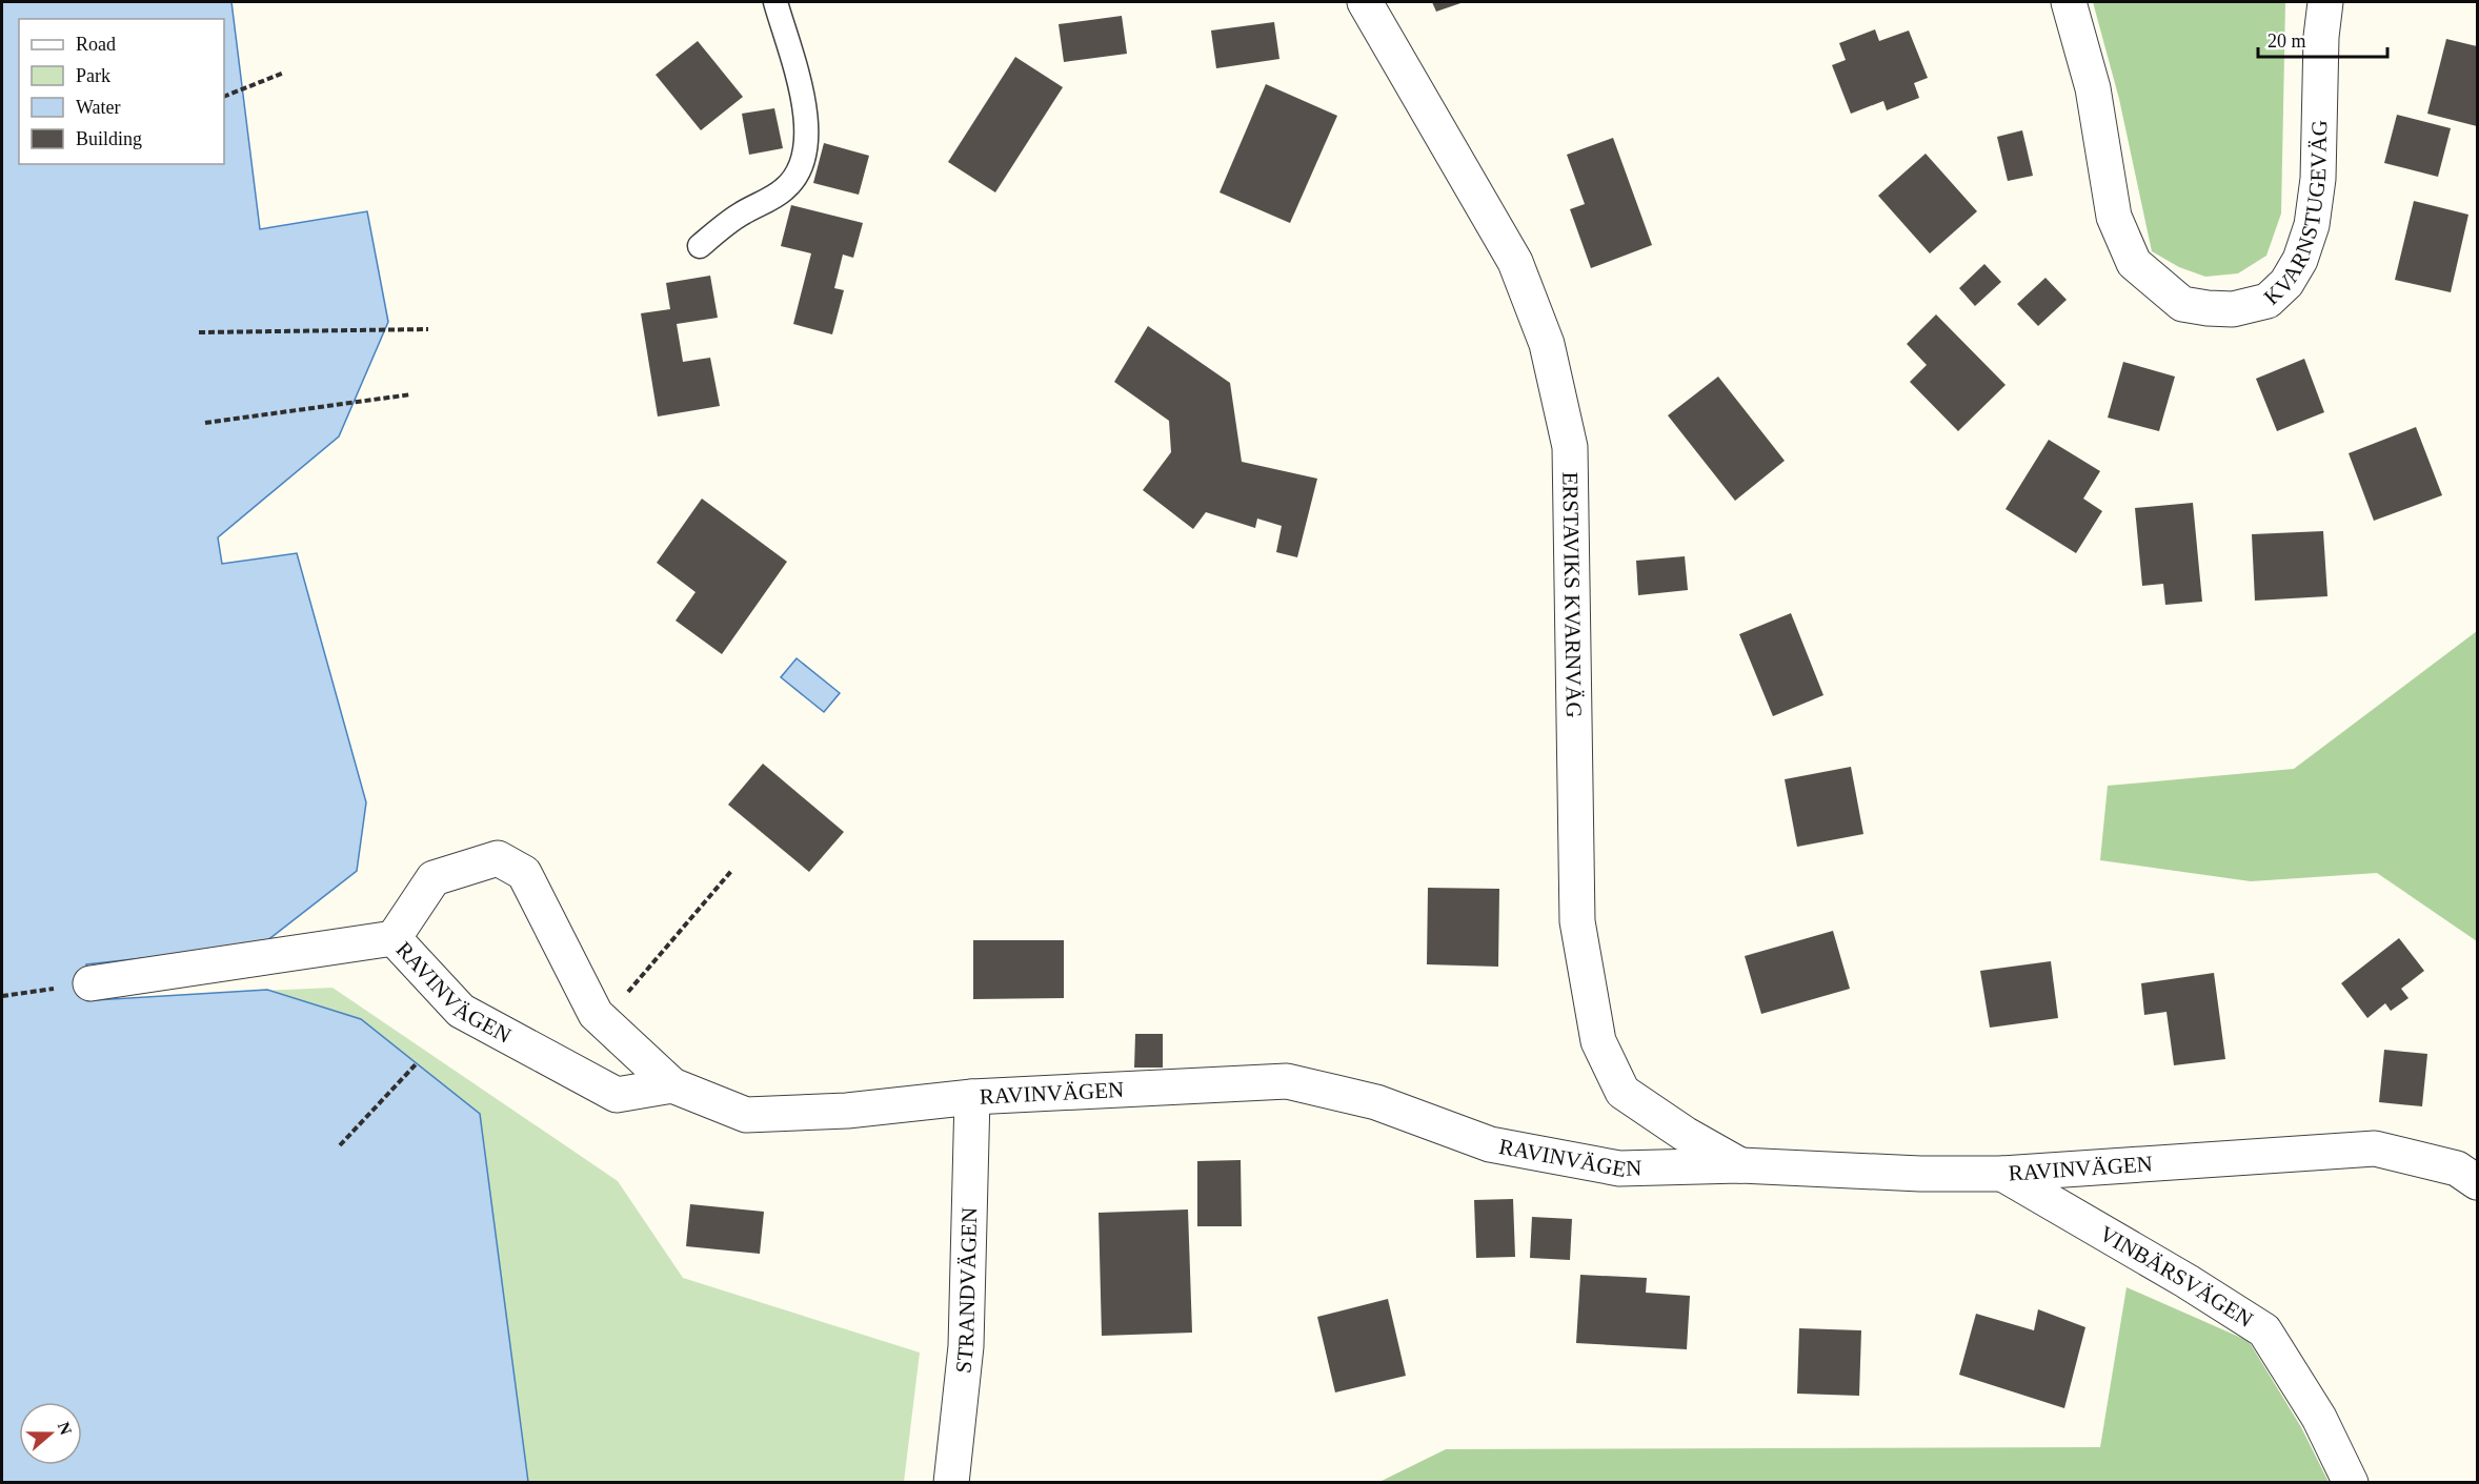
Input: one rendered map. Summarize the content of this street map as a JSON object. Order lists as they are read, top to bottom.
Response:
{
  "streets": {
    "street": [
      "KVARNSTUGEVÄG",
      "ERSTAVIKS KVARNVÄG",
      "RAVINVÄGEN",
      "VINBÄRSVÄGEN",
      "STRANDVÄGEN"
    ]
  },
  "crossings": [
    ["ERSTAVIKS KVARNVÄG", "RAVINVÄGEN"],
    ["RAVINVÄGEN", "VINBÄRSVÄGEN"],
    ["RAVINVÄGEN", "STRANDVÄGEN"]
  ],
  "legend": [
    "Road",
    "Park",
    "Water",
    "Building"
  ],
  "scale_bar": "20 m",
  "north": "right"
}
